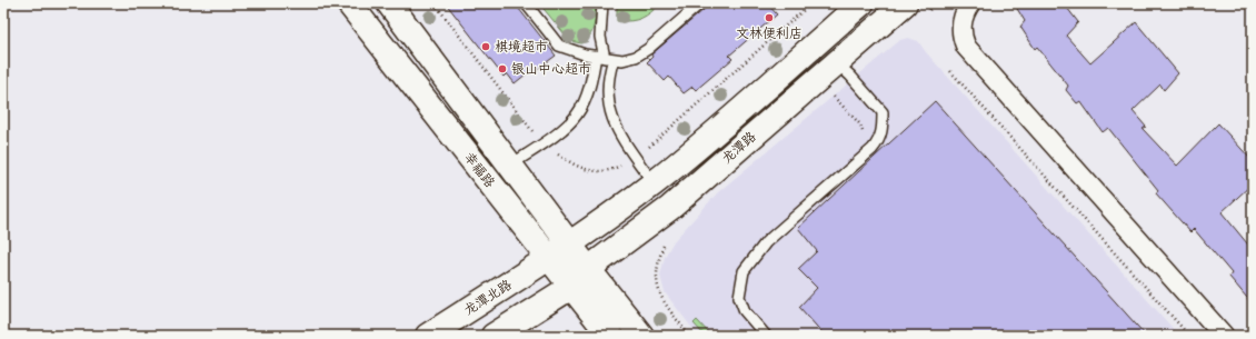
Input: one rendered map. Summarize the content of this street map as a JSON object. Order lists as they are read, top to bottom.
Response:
{
  "streets": {
    "main road": ["龙潭路", "幸福路", "龙潭北路"]
  },
  "crossings": [
    ["龙潭路", "幸福路"],
    ["龙潭路", "龙潭北路"],
    ["幸福路", "龙潭北路"]
  ],
  "places": ["文林便利店", "棋境超市", "银山中心超市"]
}
